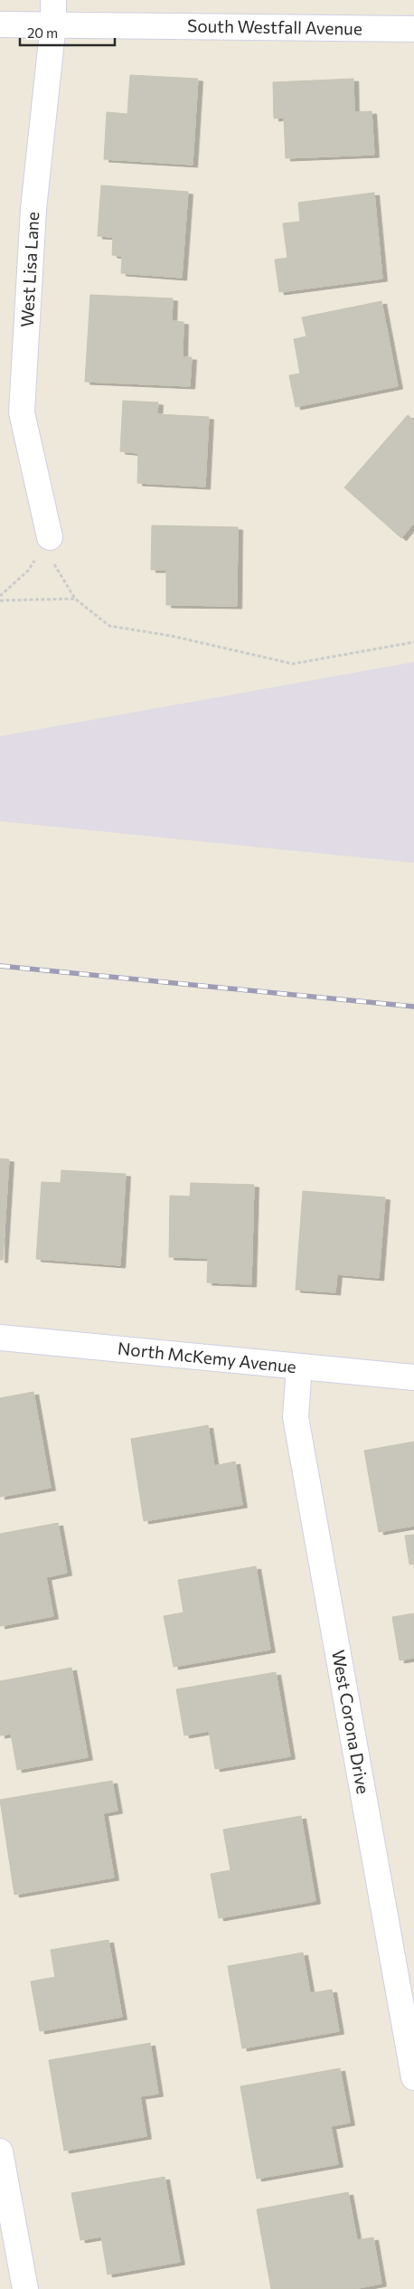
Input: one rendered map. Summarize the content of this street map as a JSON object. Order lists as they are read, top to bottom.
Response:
{
  "streets": {
    "street": [
      "South Westfall Avenue",
      "West Lisa Lane",
      "North McKemy Avenue",
      "West Corona Drive"
    ]
  },
  "crossings": [
    ["South Westfall Avenue", "West Lisa Lane"],
    ["North McKemy Avenue", "West Corona Drive"]
  ],
  "scale_bar": "20 m"
}
